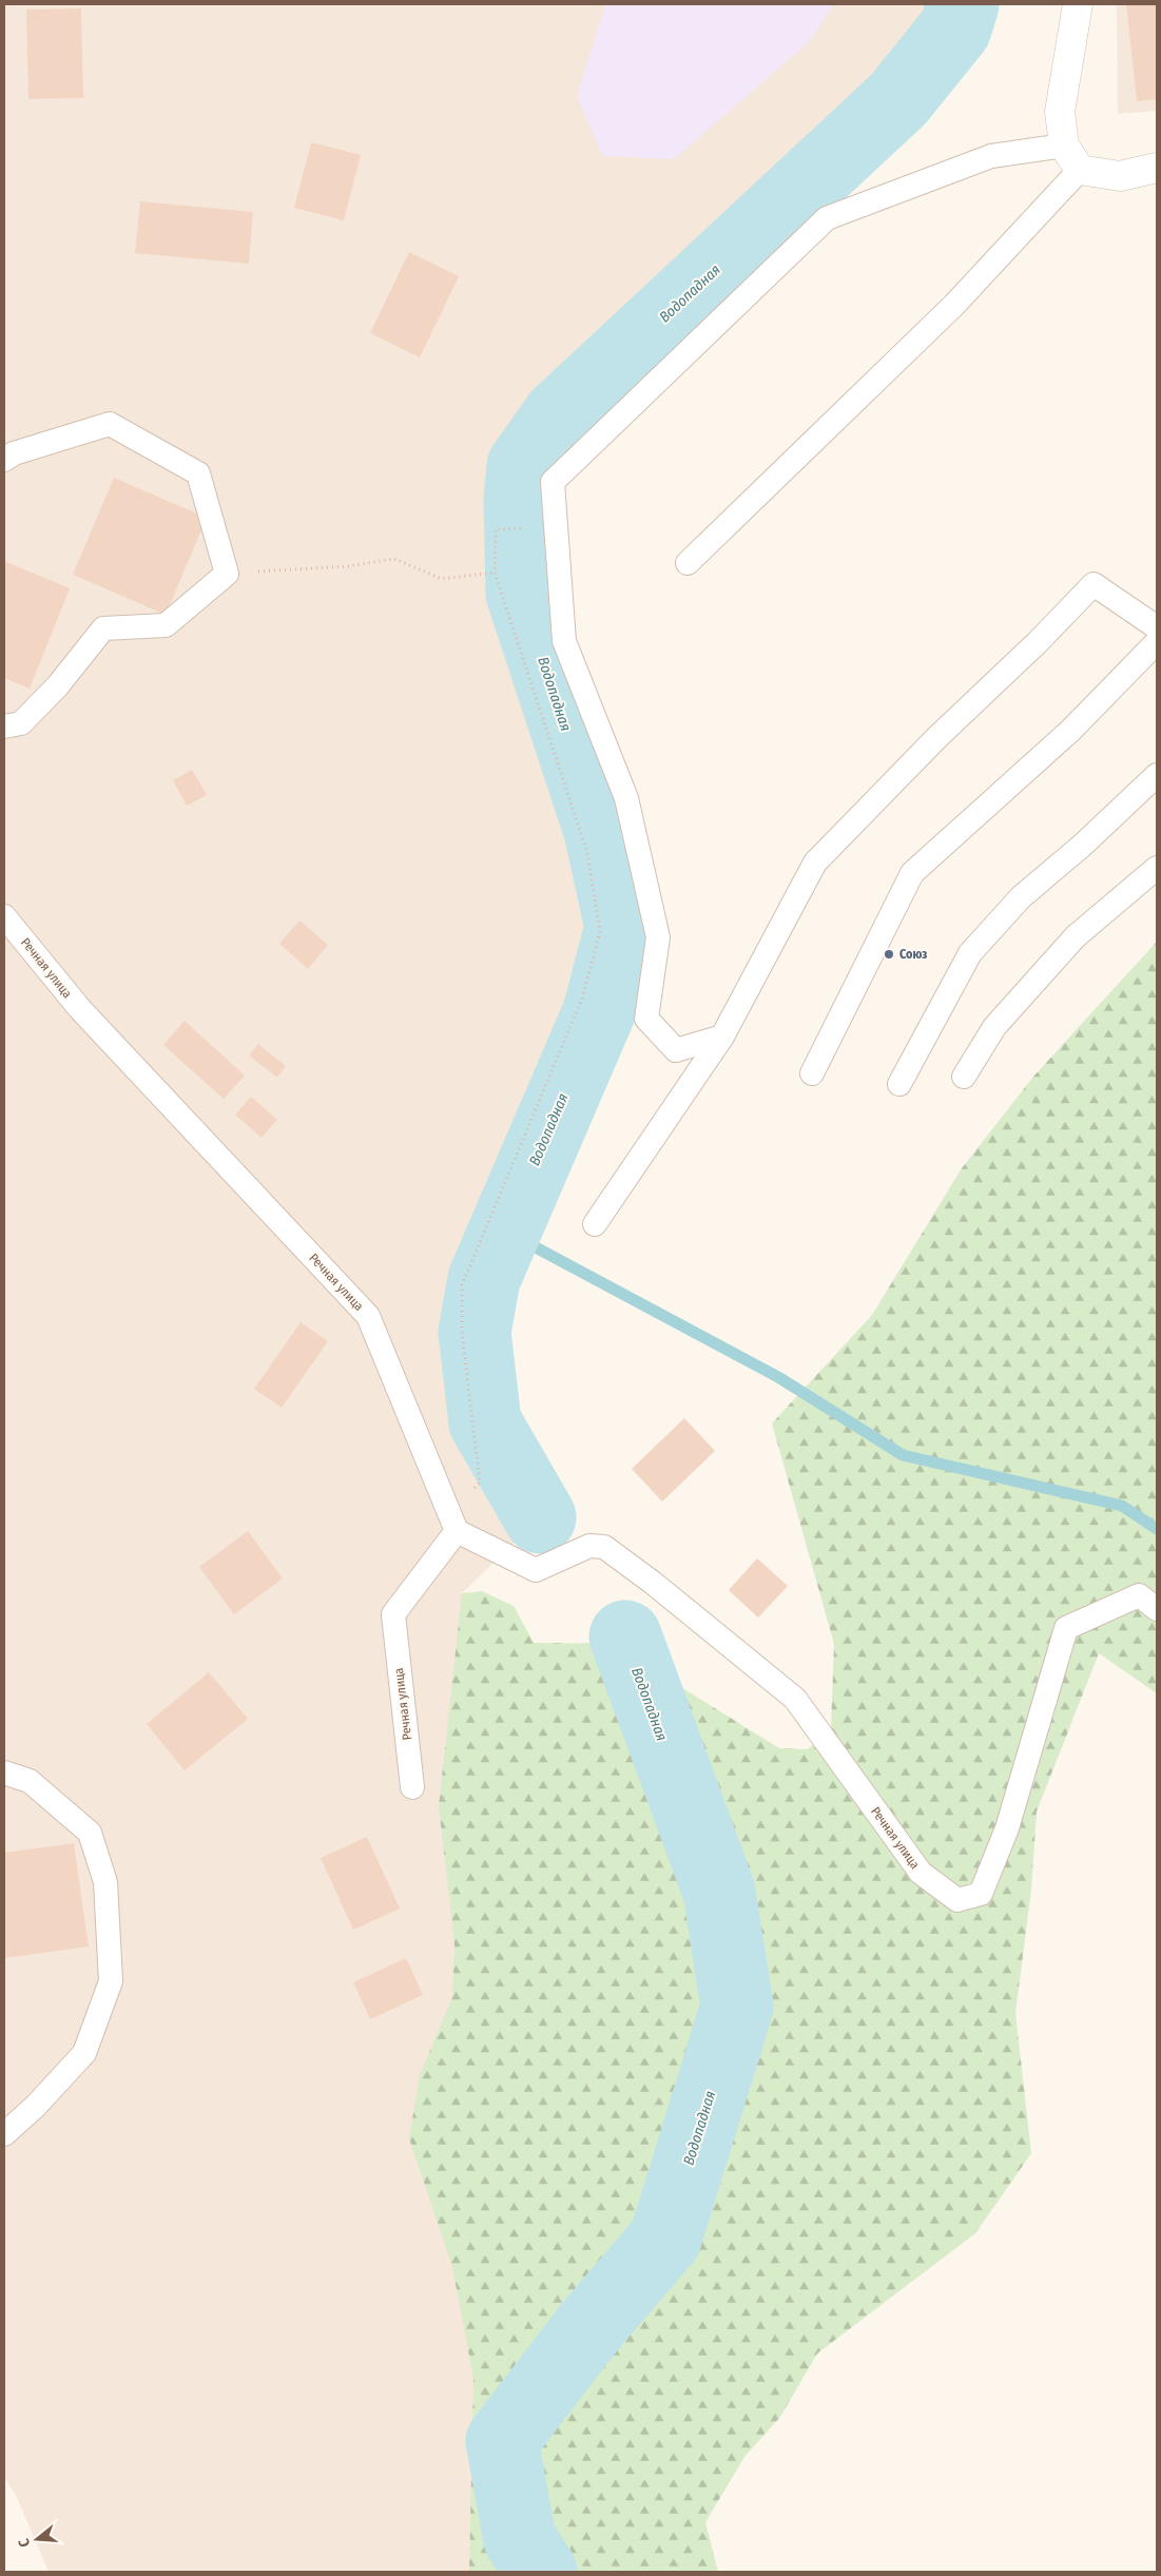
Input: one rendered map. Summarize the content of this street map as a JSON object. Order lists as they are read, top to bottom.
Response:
{
  "streets": {
    "lane": ["Речная улица"]
  },
  "water": ["Водопадная"],
  "places": ["Союз"],
  "north": "left"
}
